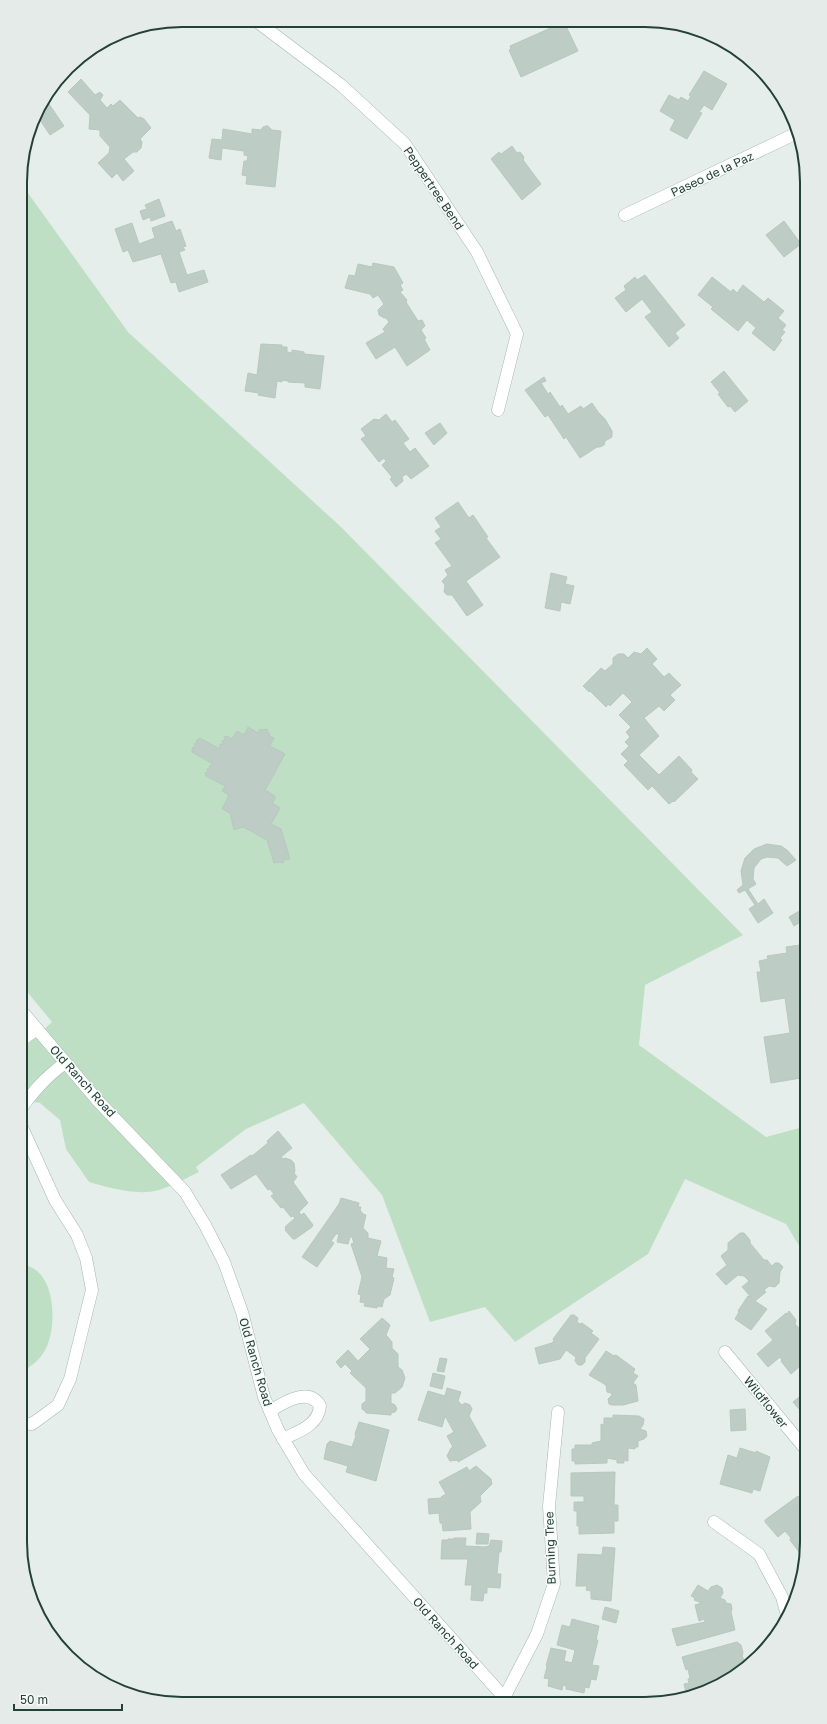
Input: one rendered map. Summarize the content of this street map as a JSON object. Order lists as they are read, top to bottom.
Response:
{
  "streets": {
    "street": [
      "Paseo de la Paz",
      "Peppertree Bend",
      "Old Ranch Road",
      "Wildflower",
      "Burning Tree"
    ]
  },
  "scale_bar": "50 m"
}
